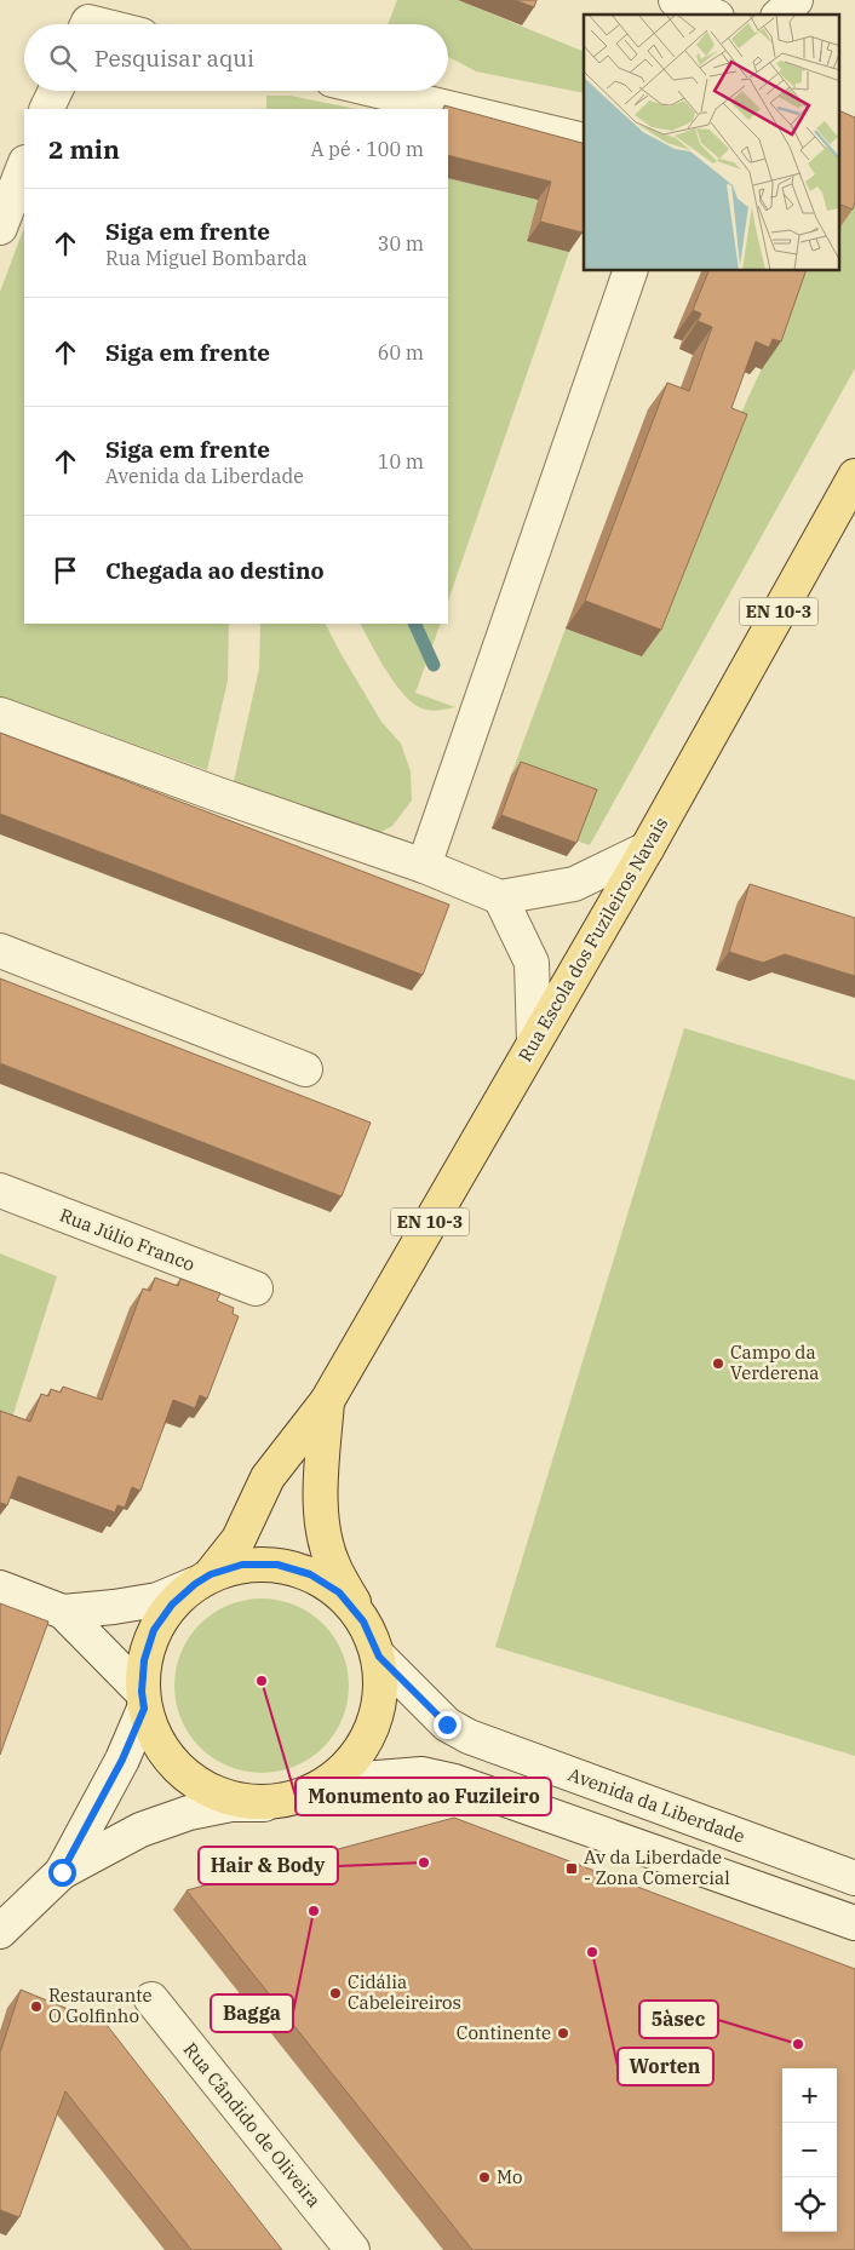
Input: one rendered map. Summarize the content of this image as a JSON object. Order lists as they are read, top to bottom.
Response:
{
  "streets": {
    "main road": ["EN 10-3", "Rua Escola dos Fuzileiros Navais"],
    "street": ["Rua Júlio Franco", "Avenida da Liberdade", "Rua Cândido de Oliveira"]
  },
  "places": {
    "other": [
      "Campo da Verderena",
      "Monumento ao Fuzileiro",
      "Hair & Body",
      "Bagga",
      "Worten",
      "Cidália Cabeleireiros",
      "Restaurante O Golfinho",
      "Continente",
      "5àsec",
      "Mo"
    ],
    "transit": ["Av da Liberdade - Zona Comercial"]
  },
  "page": {
    "search": "Pesquisar aqui",
    "heading": ["2 min", "A pé · 100 m"],
    "list": [
      ["Siga em frente", "Rua Miguel Bombarda", "30 m"],
      ["Siga em frente", "60 m"],
      ["Siga em frente", "Avenida da Liberdade", "10 m"],
      "Chegada ao destino"
    ],
    "map_buttons": ["+", "−"]
  }
}
